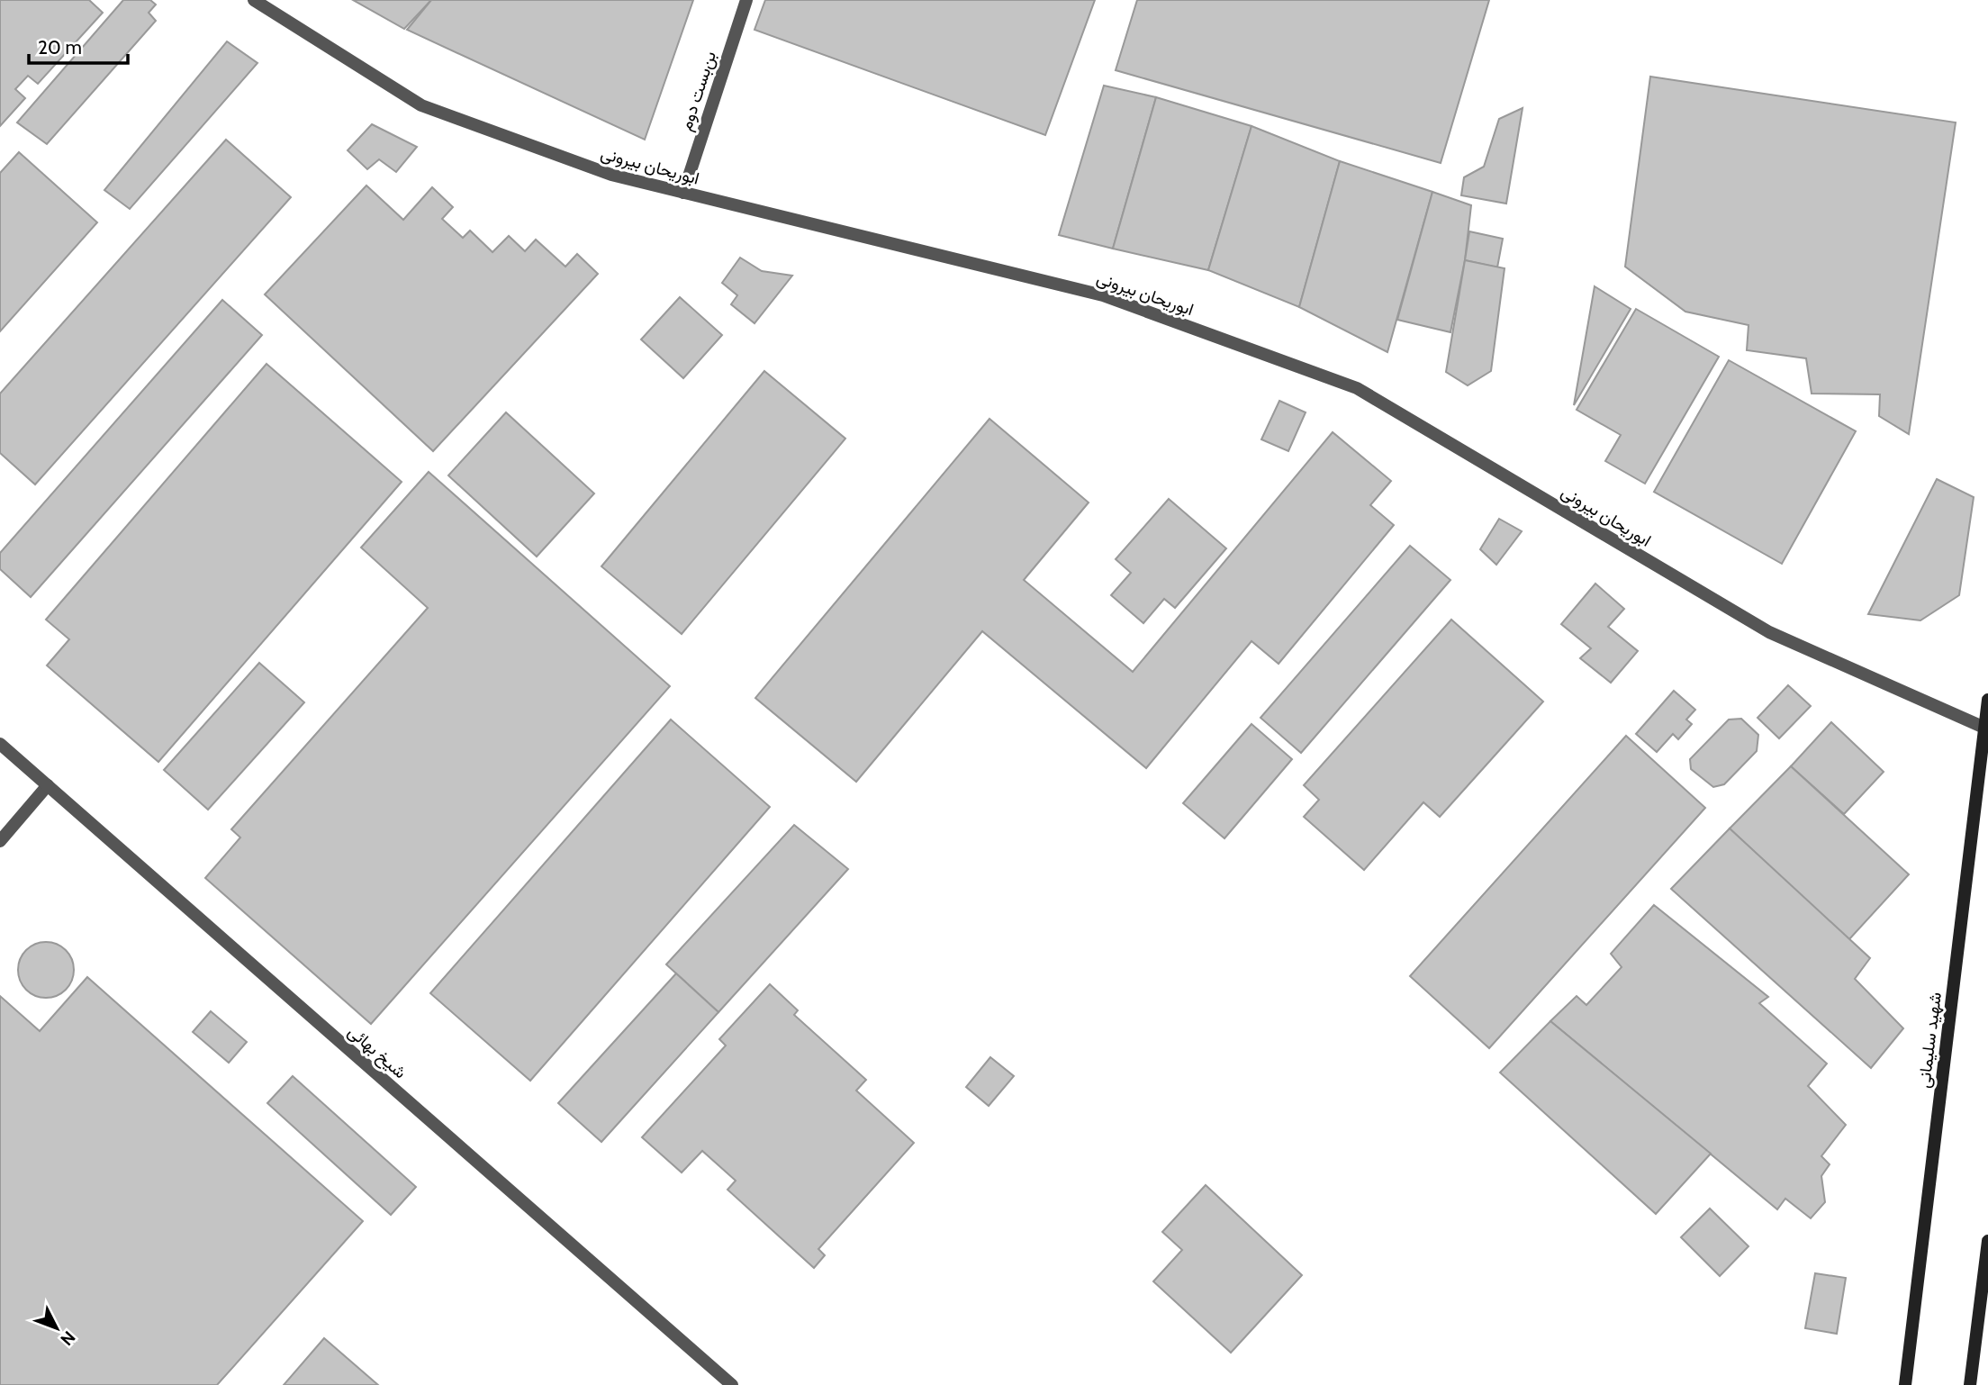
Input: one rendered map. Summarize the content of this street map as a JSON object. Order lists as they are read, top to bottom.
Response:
{
  "streets": {
    "main road": ["شهید سلیمانی"],
    "street": ["بن‌بست دوم", "ابوریحان بیرونی", "شیخ بهائی"]
  },
  "crossings": [
    ["بن‌بست دوم", "ابوریحان بیرونی"],
    ["ابوریحان بیرونی", "شهید سلیمانی"]
  ],
  "scale_bar": "20 m",
  "north": "bottom right"
}
